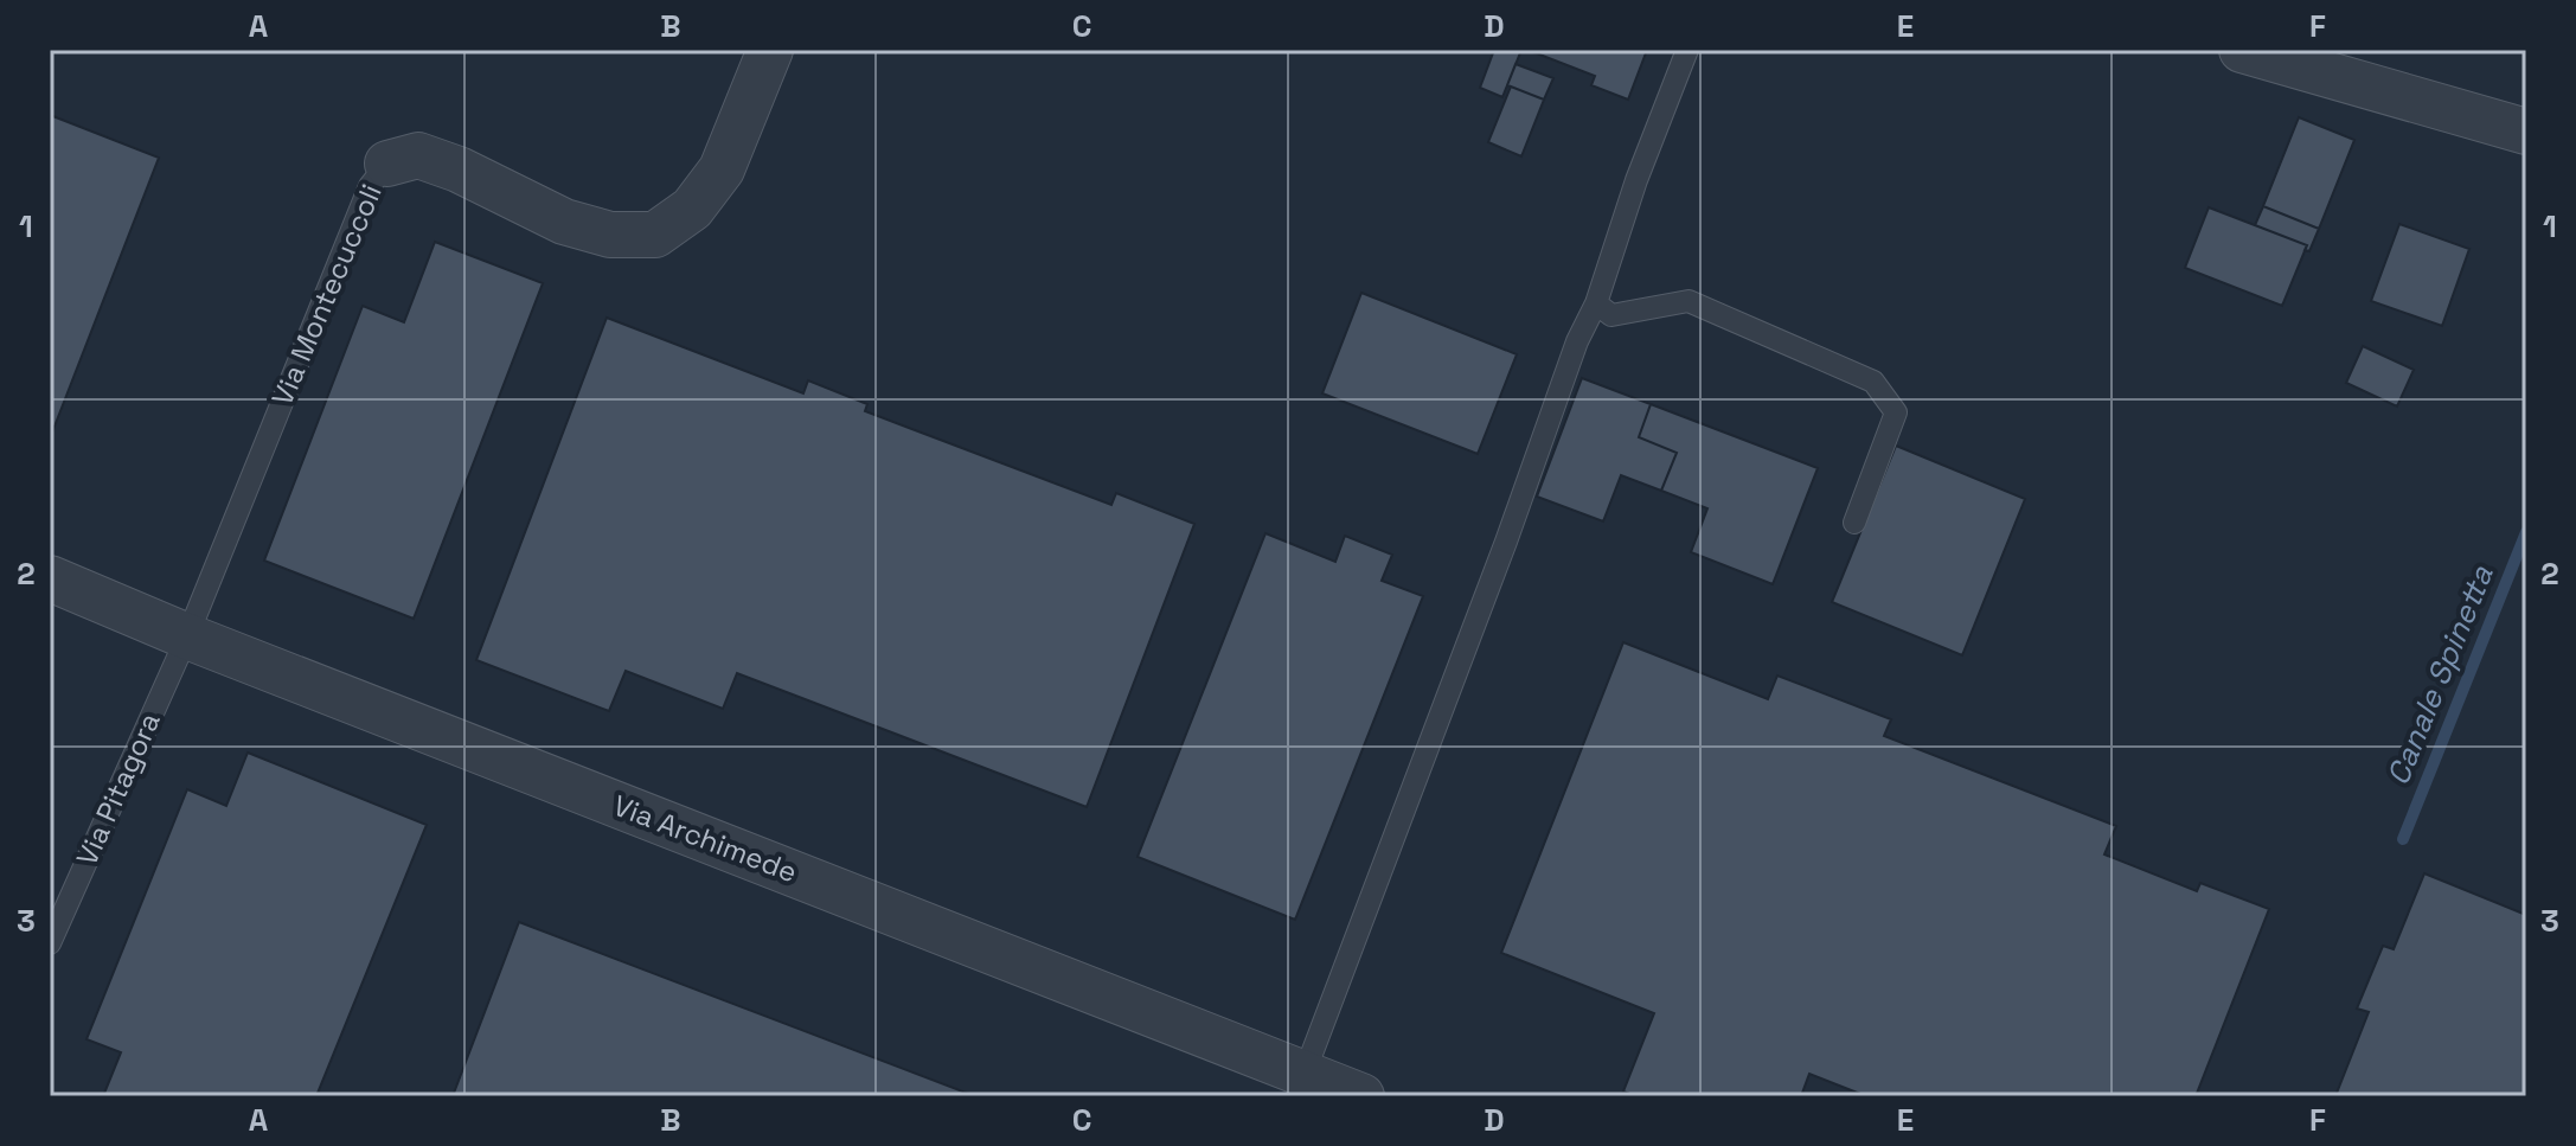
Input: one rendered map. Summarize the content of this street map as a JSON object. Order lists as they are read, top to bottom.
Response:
{
  "streets": {
    "street": ["Via Montecuccoli", "Via Archimede"],
    "lane": ["Via Pitagora"]
  },
  "crossings": [
    ["Via Montecuccoli", "Via Pitagora"],
    ["Via Montecuccoli", "Via Archimede"],
    ["Via Pitagora", "Via Archimede"]
  ],
  "water": ["Canale Spinetta"],
  "grid": {
    "columns": [
      "A",
      "B",
      "C",
      "D",
      "E",
      "F"
    ],
    "rows": ["1", "2", "3"]
  }
}
